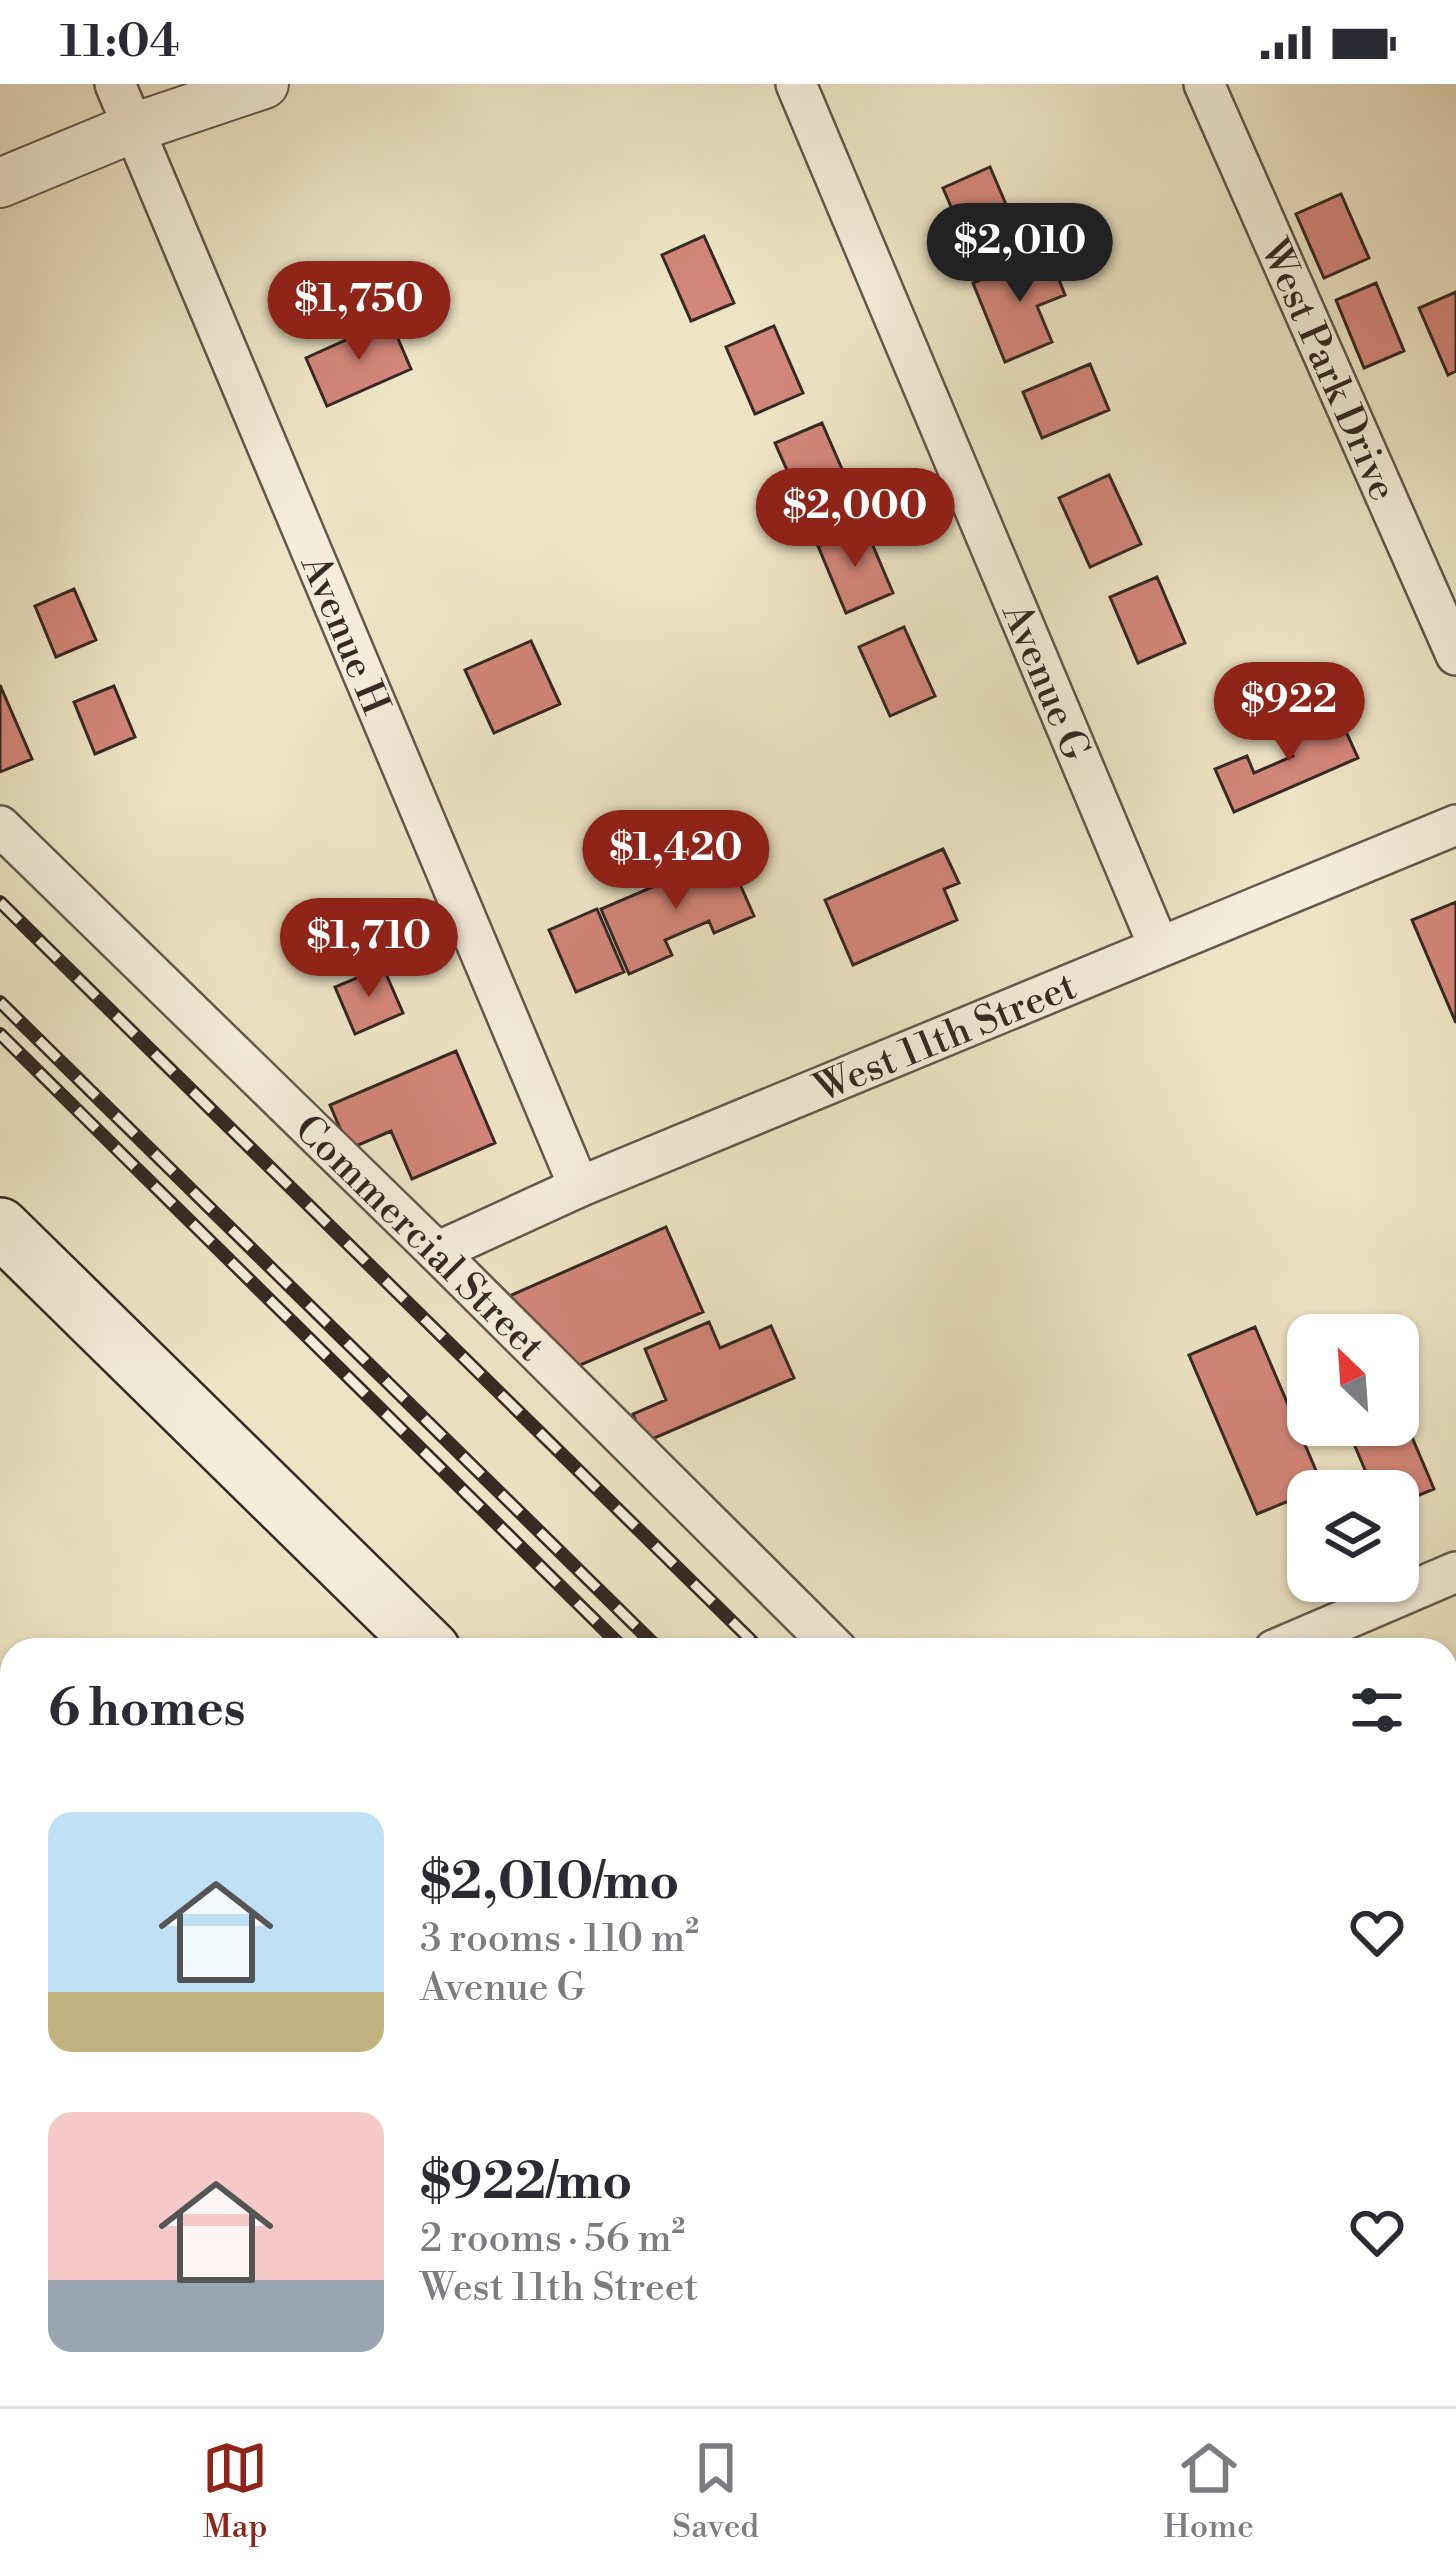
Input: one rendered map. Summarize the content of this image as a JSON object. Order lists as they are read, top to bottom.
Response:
{
  "streets": {
    "street": [
      "West Park Drive",
      "Avenue H",
      "Avenue G",
      "West 11th Street",
      "Commercial Street"
    ]
  },
  "crossings": [
    ["Avenue H", "West 11th Street"],
    ["Avenue G", "West 11th Street"],
    ["West 11th Street", "Commercial Street"]
  ],
  "north": "top left",
  "page": {
    "status": "11:04",
    "price": [
      "$2,010",
      "$1,750",
      "$2,000",
      "$922",
      "$1,420",
      "$1,710"
    ],
    "heading": "6 homes",
    "list": [
      {
        "name": "$2,010/mo",
        "note": "3 rooms · 110 m² · Avenue G"
      },
      {
        "name": "$922/mo",
        "note": "2 rooms · 56 m² · West 11th Street"
      }
    ],
    "tabs": ["Map", "Saved", "Home"]
  }
}
